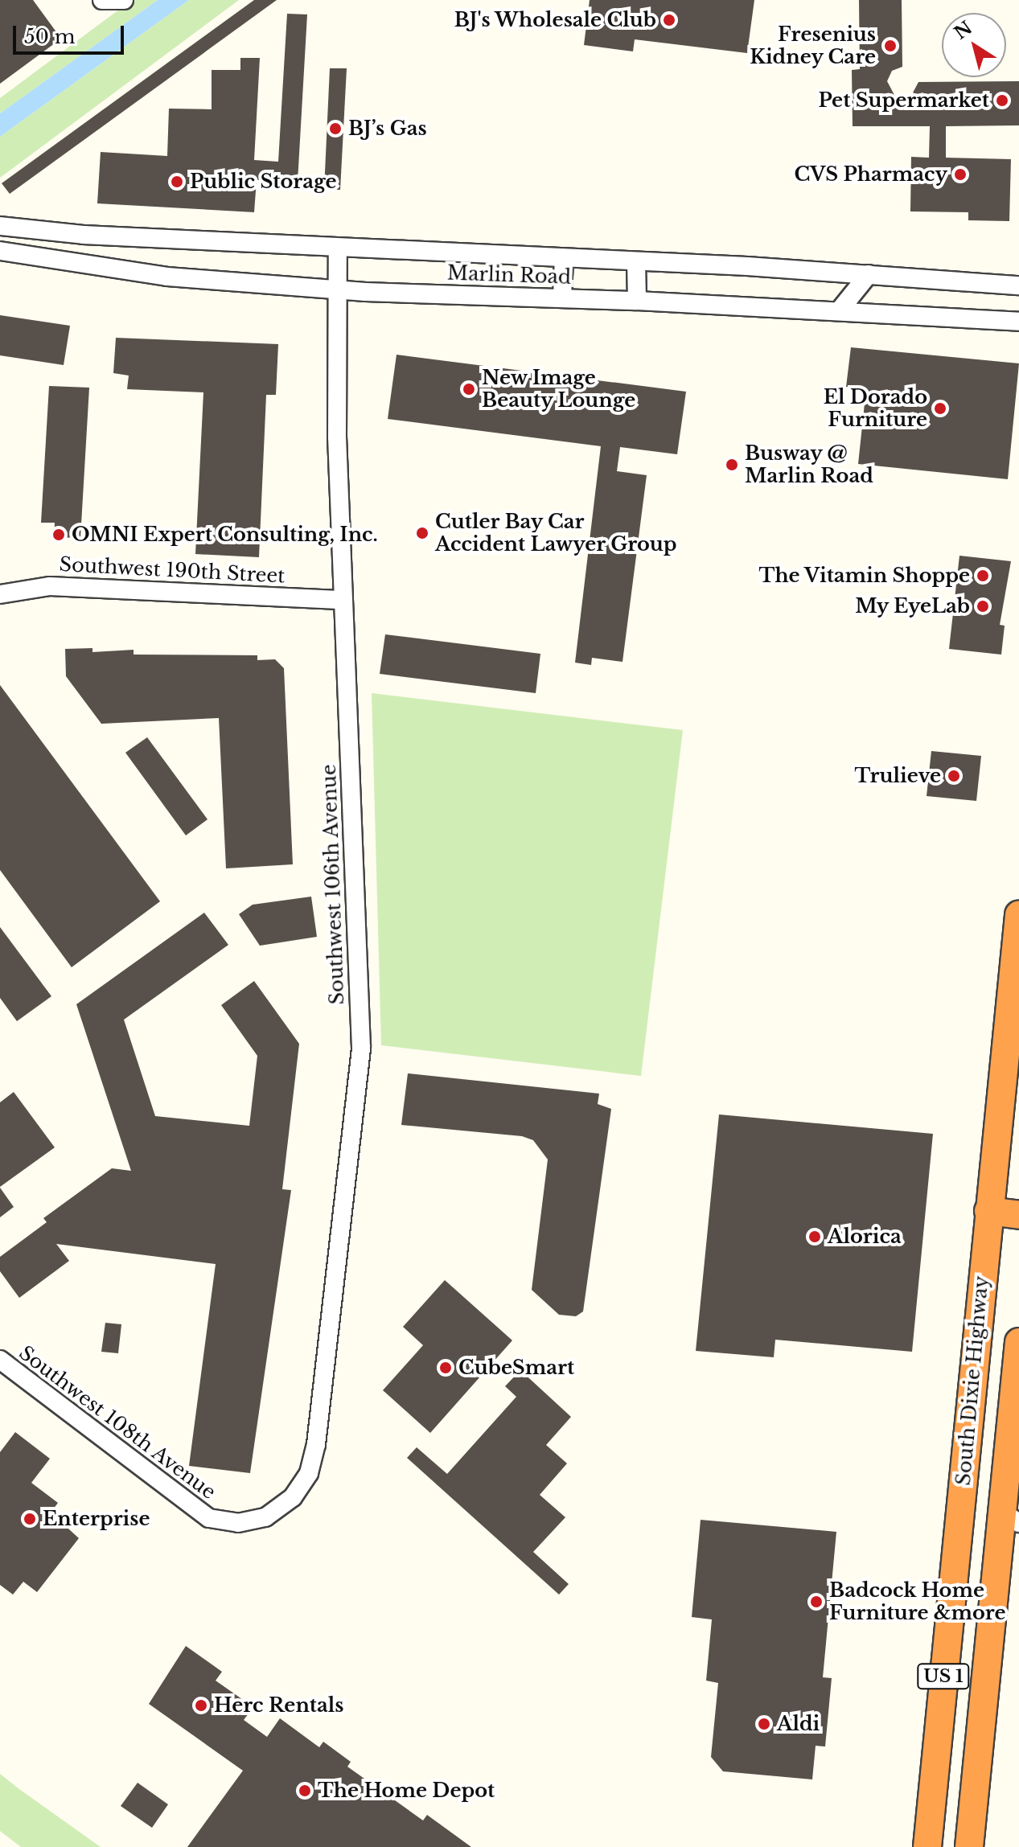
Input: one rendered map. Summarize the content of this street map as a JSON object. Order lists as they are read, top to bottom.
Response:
{
  "streets": {
    "highway": ["South Dixie Highway", "US 1"],
    "street": [
      "Marlin Road",
      "Southwest 190th Street",
      "Southwest 106th Avenue",
      "Southwest 108th Avenue"
    ]
  },
  "crossings": [
    ["Marlin Road", "Southwest 106th Avenue"],
    ["Southwest 190th Street", "Southwest 106th Avenue"],
    ["Southwest 106th Avenue", "Southwest 108th Avenue"]
  ],
  "places": [
    "BJ's Wholesale Club",
    "Fresenius Kidney Care",
    "Pet Supermarket",
    "BJ’s Gas",
    "CVS Pharmacy",
    "Public Storage",
    "New Image Beauty Lounge",
    "El Dorado Furniture",
    "Busway @ Marlin Road",
    "Cutler Bay Car Accident Lawyer Group",
    "OMNI Expert Consulting, Inc.",
    "The Vitamin Shoppe",
    "My EyeLab",
    "Trulieve",
    "Alorica",
    "CubeSmart",
    "Enterprise",
    "Badcock Home Furniture &more",
    "Herc Rentals",
    "Aldi",
    "The Home Depot"
  ],
  "scale_bar": "50 m",
  "north": "top left"
}
